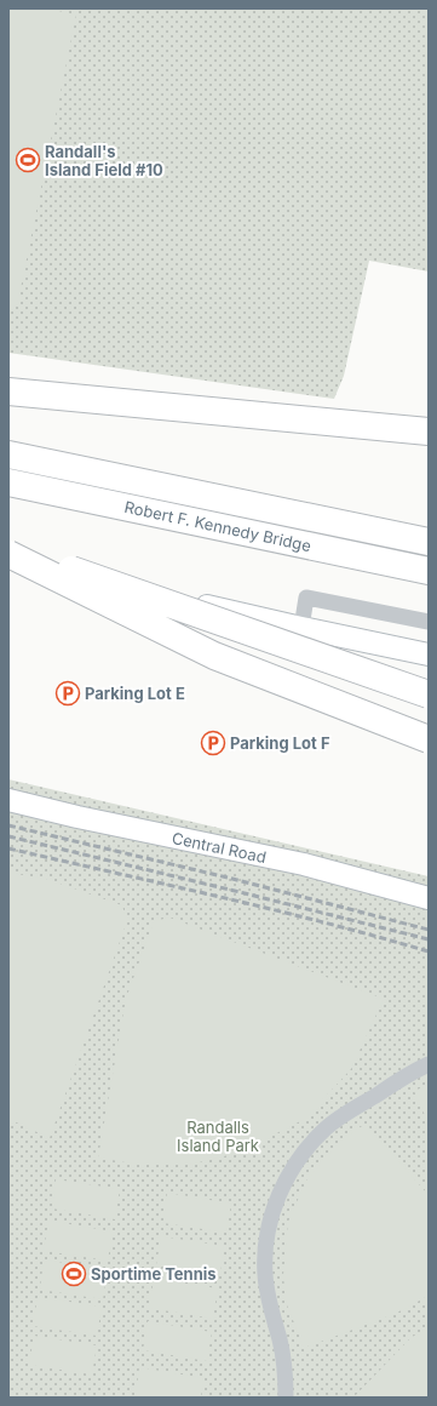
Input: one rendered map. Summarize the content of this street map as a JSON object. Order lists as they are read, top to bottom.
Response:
{
  "streets": {
    "highway": ["Robert F. Kennedy Bridge"],
    "street": ["Central Road"]
  },
  "parks": ["Randalls Island Park"],
  "places": {
    "sports": ["Randall's Island Field #10", "Sportime Tennis"],
    "parking": ["Parking Lot E", "Parking Lot F"]
  }
}
